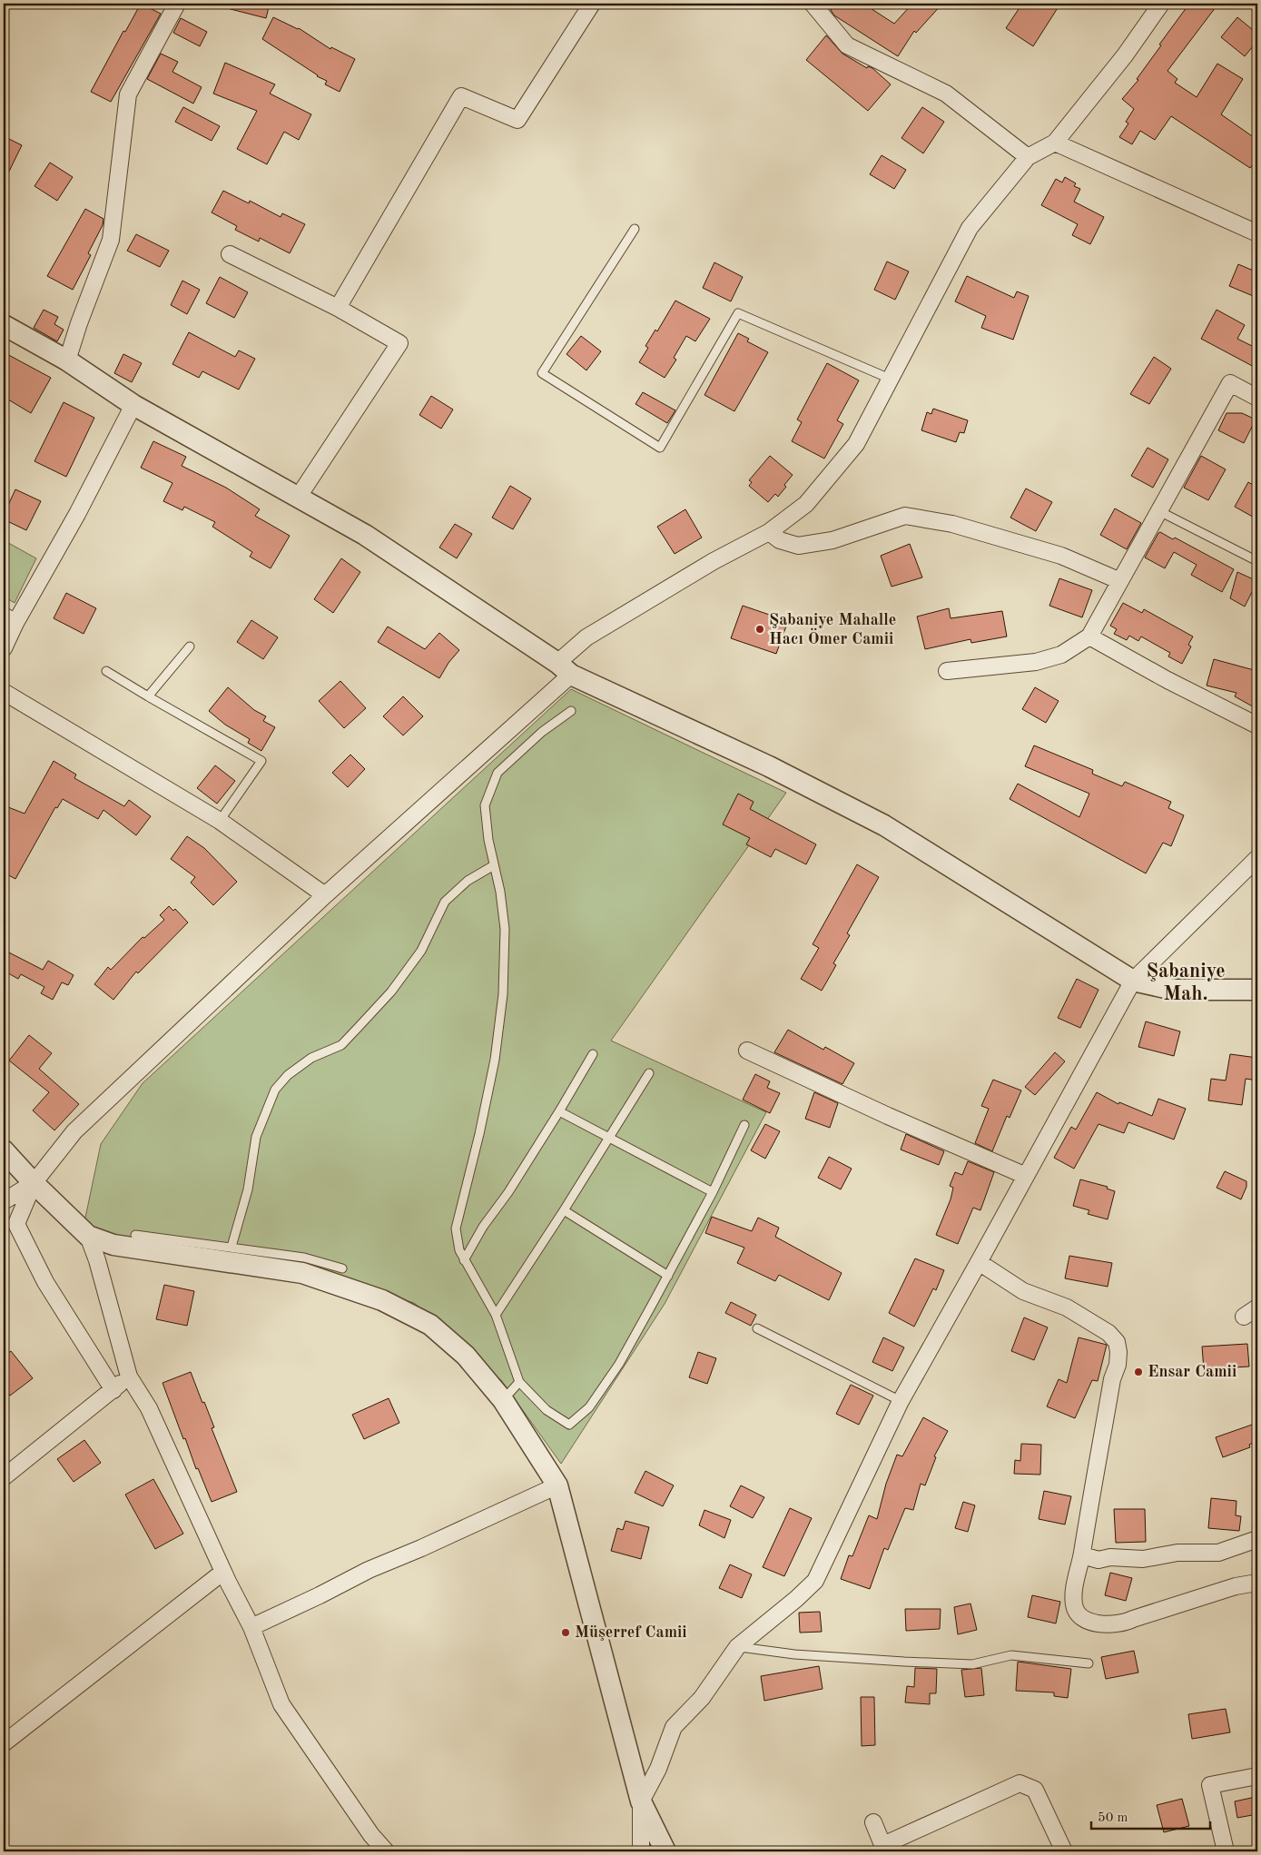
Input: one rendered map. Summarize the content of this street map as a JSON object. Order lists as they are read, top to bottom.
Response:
{
  "districts": ["Şabaniye Mah."],
  "places": ["Şabaniye Mahalle Hacı Ömer Camii", "Ensar Camii", "Müşerref Camii"],
  "scale_bar": "50 m"
}
